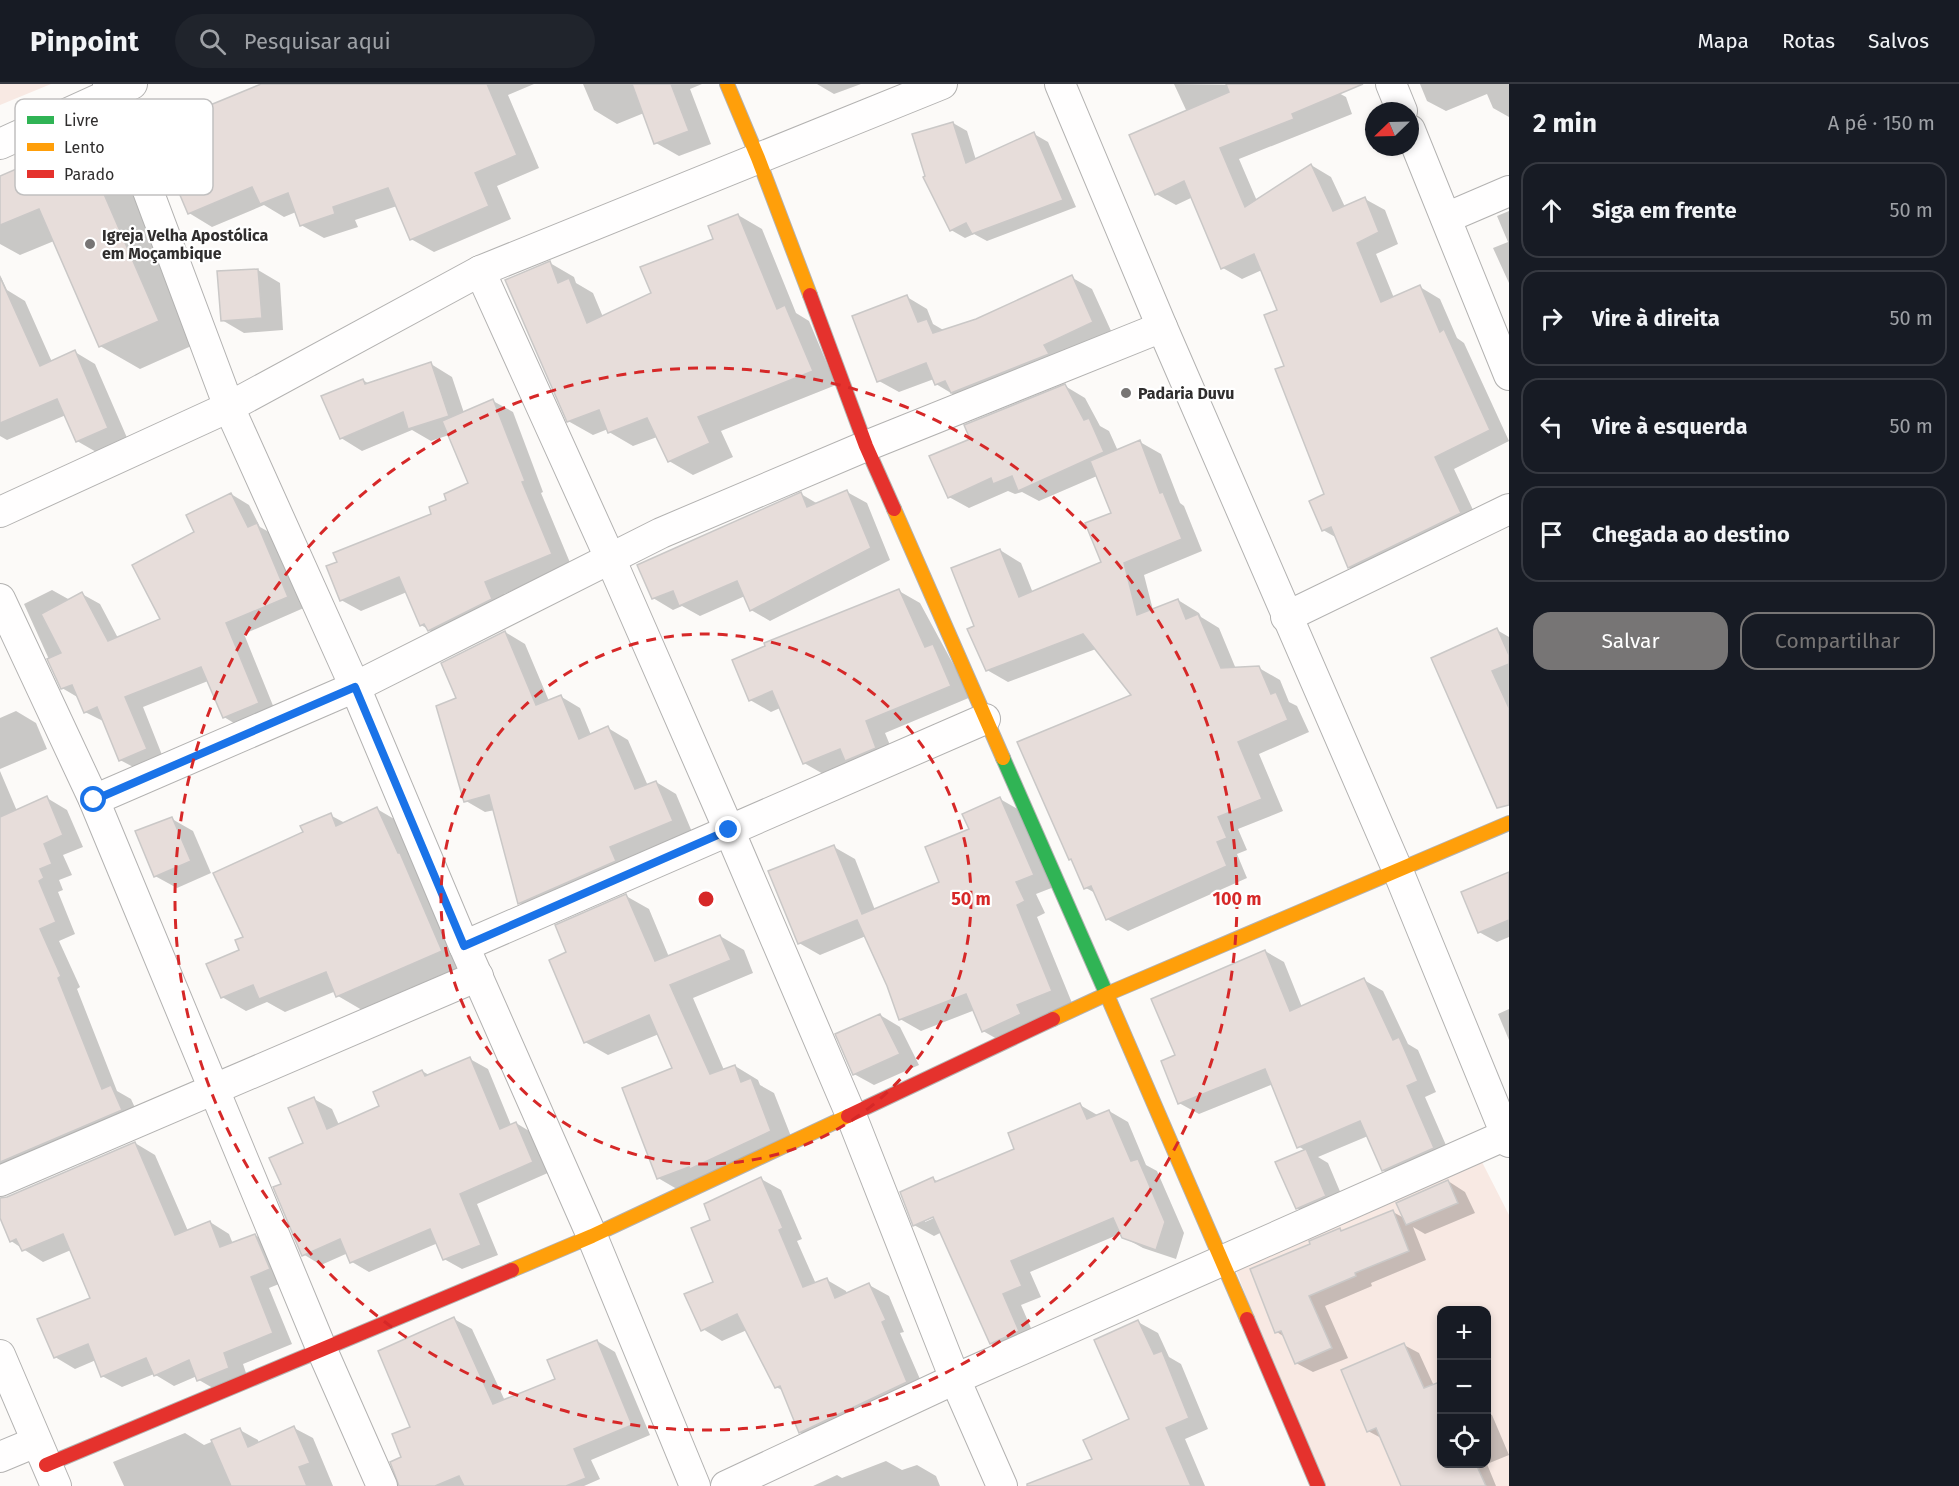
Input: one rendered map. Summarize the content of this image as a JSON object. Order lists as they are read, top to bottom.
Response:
{
  "places": ["Igreja Velha Apostólica em Moçambique", "Padaria Duvu"],
  "legend": ["Livre", "Lento", "Parado"],
  "north": "bottom left",
  "page": {
    "header": "Pinpoint",
    "search": "Pesquisar aqui",
    "nav": ["Mapa", "Rotas", "Salvos"],
    "heading": ["2 min", "A pé · 150 m"],
    "list": [
      ["Siga em frente", "50 m"],
      ["Vire à direita", "50 m"],
      ["Vire à esquerda", "50 m"],
      "Chegada ao destino"
    ],
    "buttons": ["Salvar", "Compartilhar"],
    "map_buttons": ["+", "−"]
  },
  "rings": ["50 m", "100 m"]
}
